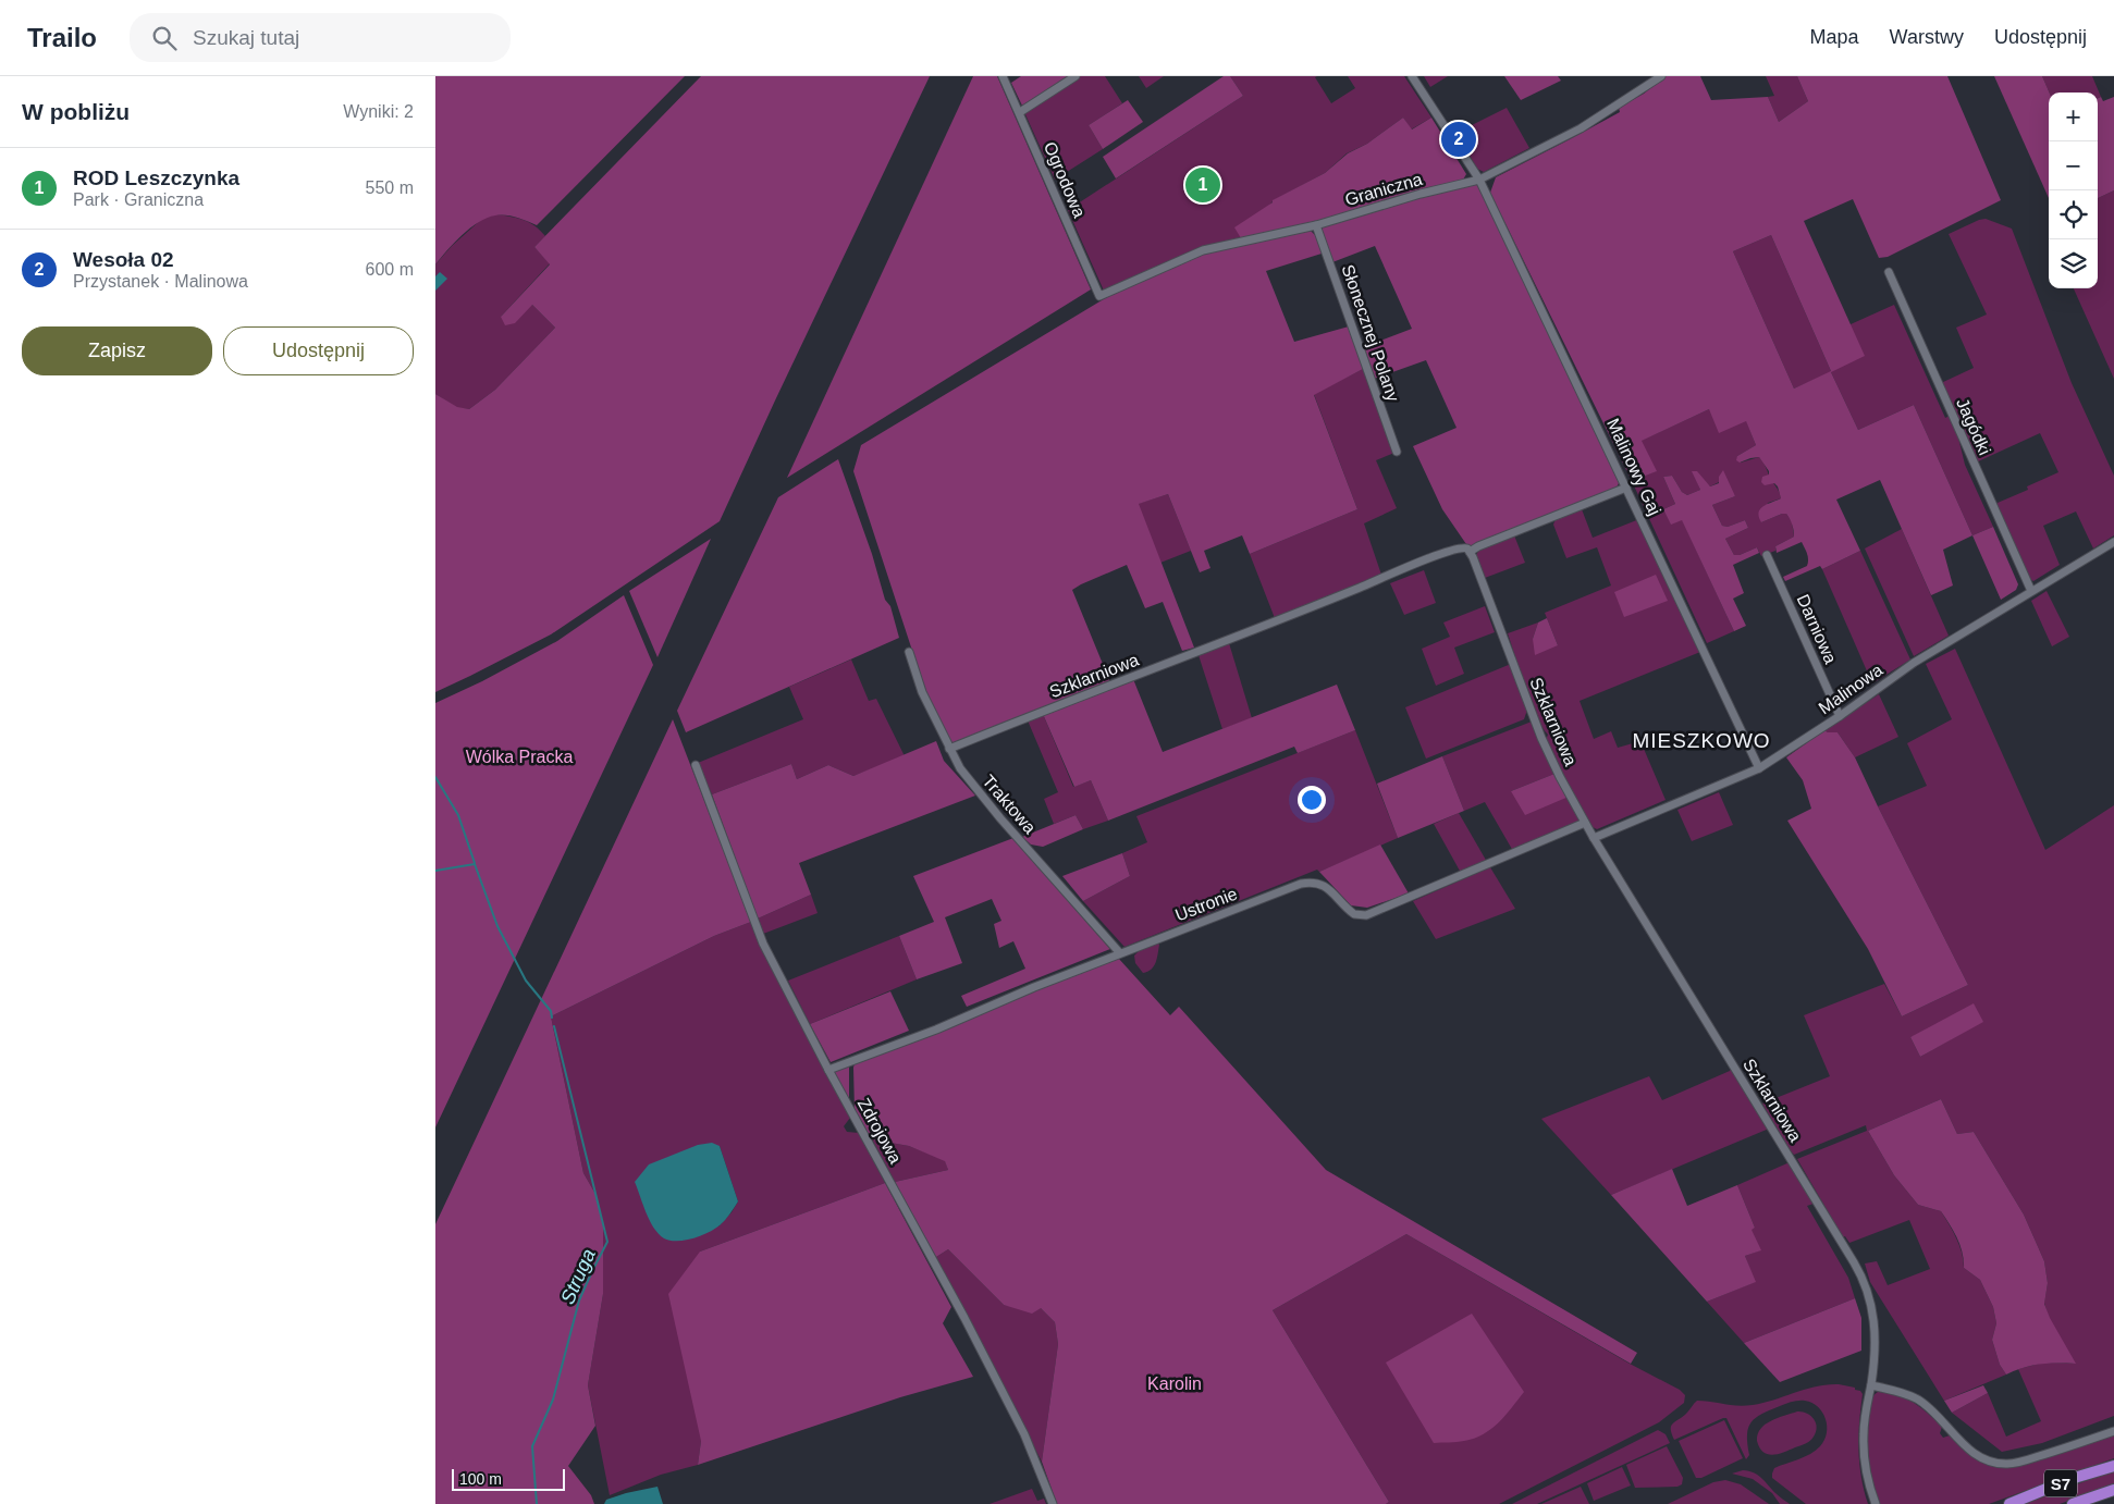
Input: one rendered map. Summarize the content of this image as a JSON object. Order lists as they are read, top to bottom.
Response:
{
  "streets": {
    "highway": ["S7"],
    "street": [
      "Ogrodowa",
      "Graniczna",
      "Słonecznej Polany",
      "Jagódki",
      "Malinowy Gaj",
      "Darniowa",
      "Szklarniowa",
      "Malinowa",
      "Traktowa",
      "Ustronie",
      "Zdrojowa"
    ]
  },
  "crossings": [
    ["Ogrodowa", "Graniczna"],
    ["Graniczna", "Słonecznej Polany"],
    ["Graniczna", "Malinowy Gaj"],
    ["Jagódki", "Malinowa"],
    ["Malinowy Gaj", "Malinowa"],
    ["Darniowa", "Malinowa"],
    ["Szklarniowa", "Malinowa"],
    ["Szklarniowa", "Traktowa"],
    ["Szklarniowa", "Ustronie"],
    ["Traktowa", "Ustronie"],
    ["Ustronie", "Zdrojowa"]
  ],
  "districts": ["MIESZKOWO"],
  "water": ["Struga"],
  "parks": ["Wólka Pracka", "Karolin"],
  "scale_bar": "100 m",
  "page": {
    "header": "Trailo",
    "search": "Szukaj tutaj",
    "nav": ["Mapa", "Warstwy", "Udostępnij"],
    "heading": ["W pobliżu", "Wyniki: 2"],
    "map_buttons": ["+", "−"],
    "pins": ["2", "1"],
    "list": [
      {
        "mark": "1",
        "name": "ROD Leszczynka",
        "note": "Park · Graniczna",
        "value": "550 m"
      },
      {
        "mark": "2",
        "name": "Wesoła 02",
        "note": "Przystanek · Malinowa",
        "value": "600 m"
      }
    ],
    "buttons": ["Zapisz", "Udostępnij"],
    "scale": "100 m"
  }
}
